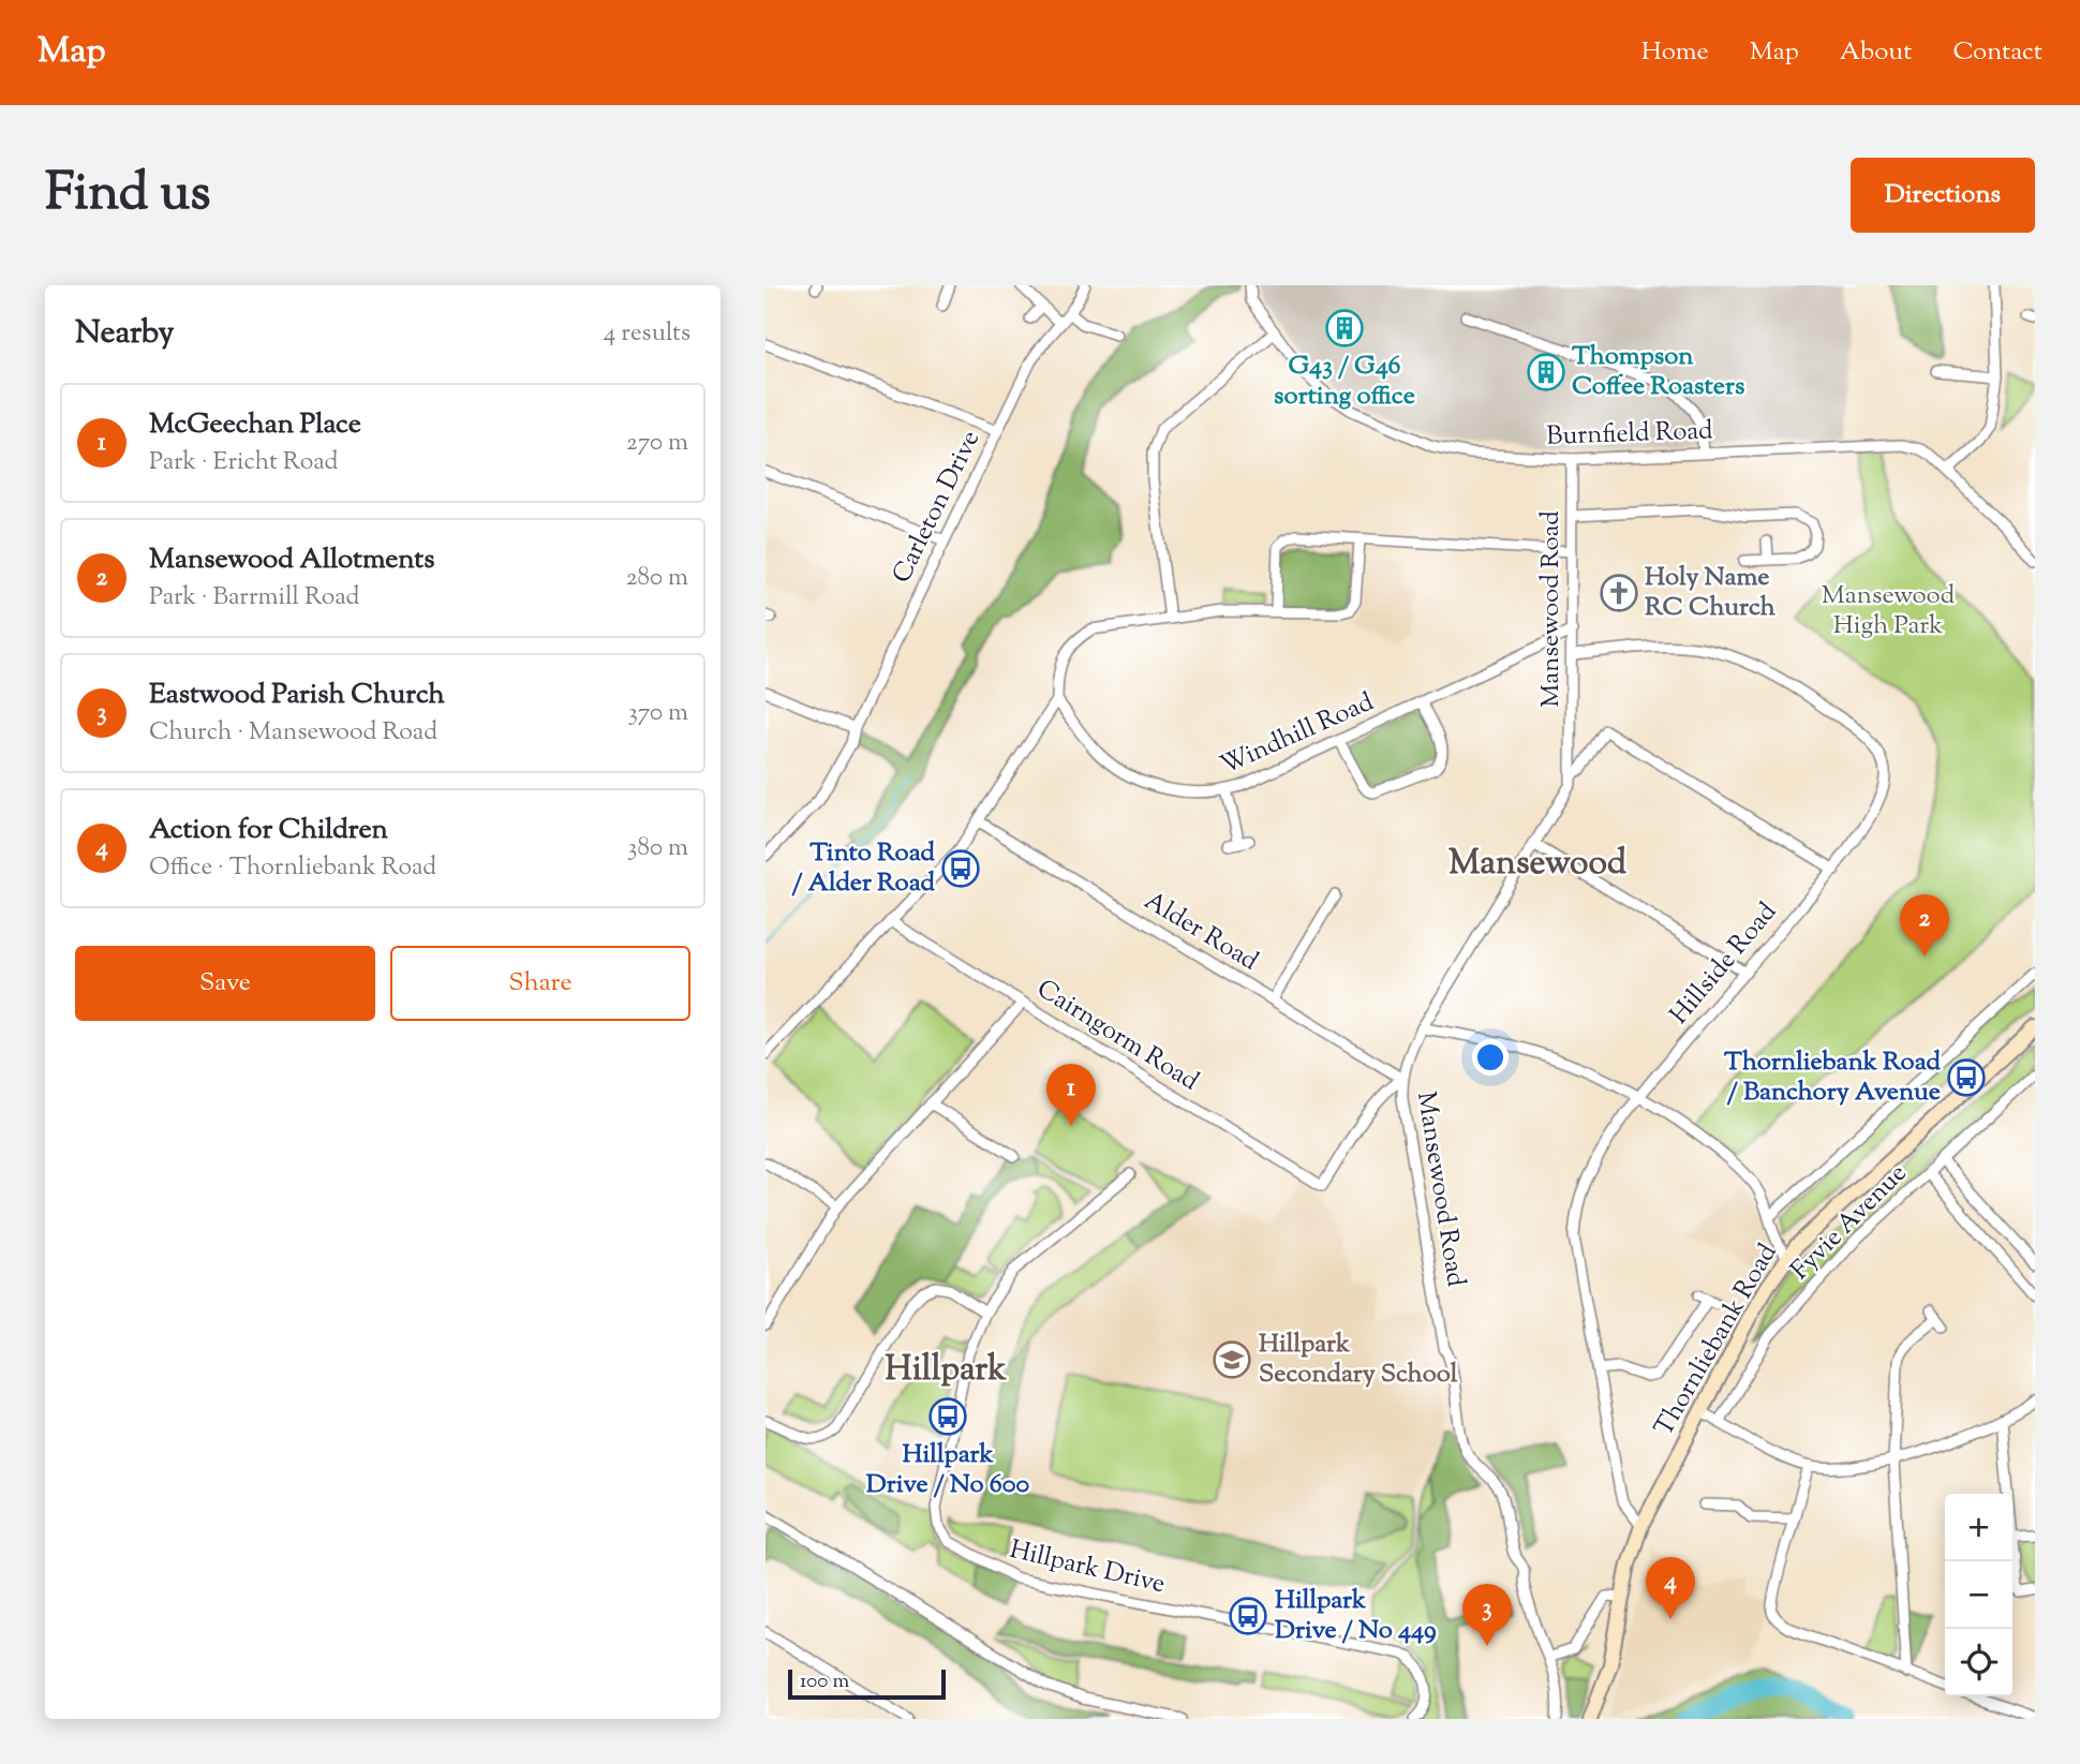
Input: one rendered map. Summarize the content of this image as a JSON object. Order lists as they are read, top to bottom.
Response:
{
  "streets": {
    "main road": ["Thornliebank Road"],
    "street": [
      "Burnfield Road",
      "Carleton Drive",
      "Mansewood Road",
      "Windhill Road",
      "Alder Road",
      "Hillside Road",
      "Cairngorm Road",
      "Fyvie Avenue",
      "Hillpark Drive"
    ]
  },
  "crossings": [
    ["Burnfield Road", "Mansewood Road"],
    ["Mansewood Road", "Windhill Road"],
    ["Mansewood Road", "Alder Road"],
    ["Mansewood Road", "Hillside Road"],
    ["Mansewood Road", "Cairngorm Road"],
    ["Alder Road", "Cairngorm Road"],
    ["Hillside Road", "Thornliebank Road"]
  ],
  "districts": ["Mansewood", "Hillpark"],
  "parks": ["Mansewood High Park"],
  "places": {
    "building": ["G43 / G46 sorting office", "Thompson Coffee Roasters"],
    "church": ["Holy Name RC Church"],
    "bus stop": [
      "Tinto Road / Alder Road",
      "Thornliebank Road / Banchory Avenue",
      "Hillpark Drive / No 600",
      "Hillpark Drive / No 449"
    ],
    "school or university": ["Hillpark Secondary School"]
  },
  "scale_bar": "100 m",
  "page": {
    "header": "Map",
    "nav": [
      "Home",
      "Map",
      "About",
      "Contact"
    ],
    "title": "Find us",
    "buttons": [
      "Directions",
      ["Save", "Share"]
    ],
    "heading": ["Nearby", "4 results"],
    "list": [
      {
        "mark": "1",
        "name": "McGeechan Place",
        "note": "Park · Ericht Road",
        "value": "270 m"
      },
      {
        "mark": "2",
        "name": "Mansewood Allotments",
        "note": "Park · Barrmill Road",
        "value": "280 m"
      },
      {
        "mark": "3",
        "name": "Eastwood Parish Church",
        "note": "Church · Mansewood Road",
        "value": "370 m"
      },
      {
        "mark": "4",
        "name": "Action for Children",
        "note": "Office · Thornliebank Road",
        "value": "380 m"
      }
    ],
    "pins": [
      "2",
      "1",
      "4",
      "3"
    ],
    "map_buttons": ["+", "−"],
    "scale": "100 m"
  }
}
